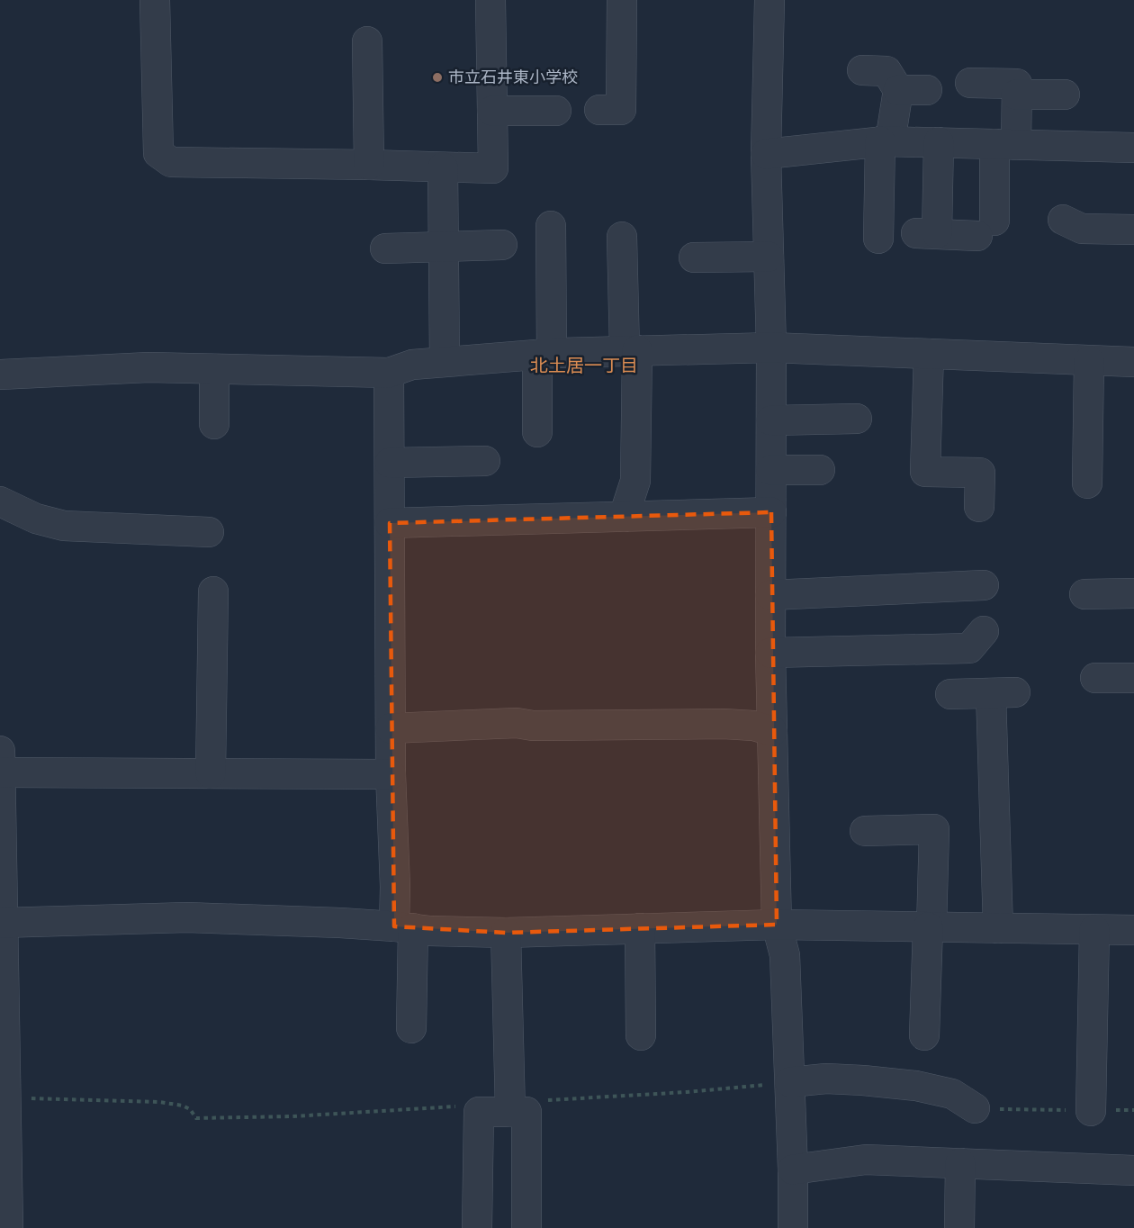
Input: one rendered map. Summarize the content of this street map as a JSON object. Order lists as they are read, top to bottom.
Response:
{
  "districts": ["北土居一丁目"],
  "places": ["市立石井東小学校"]
}
